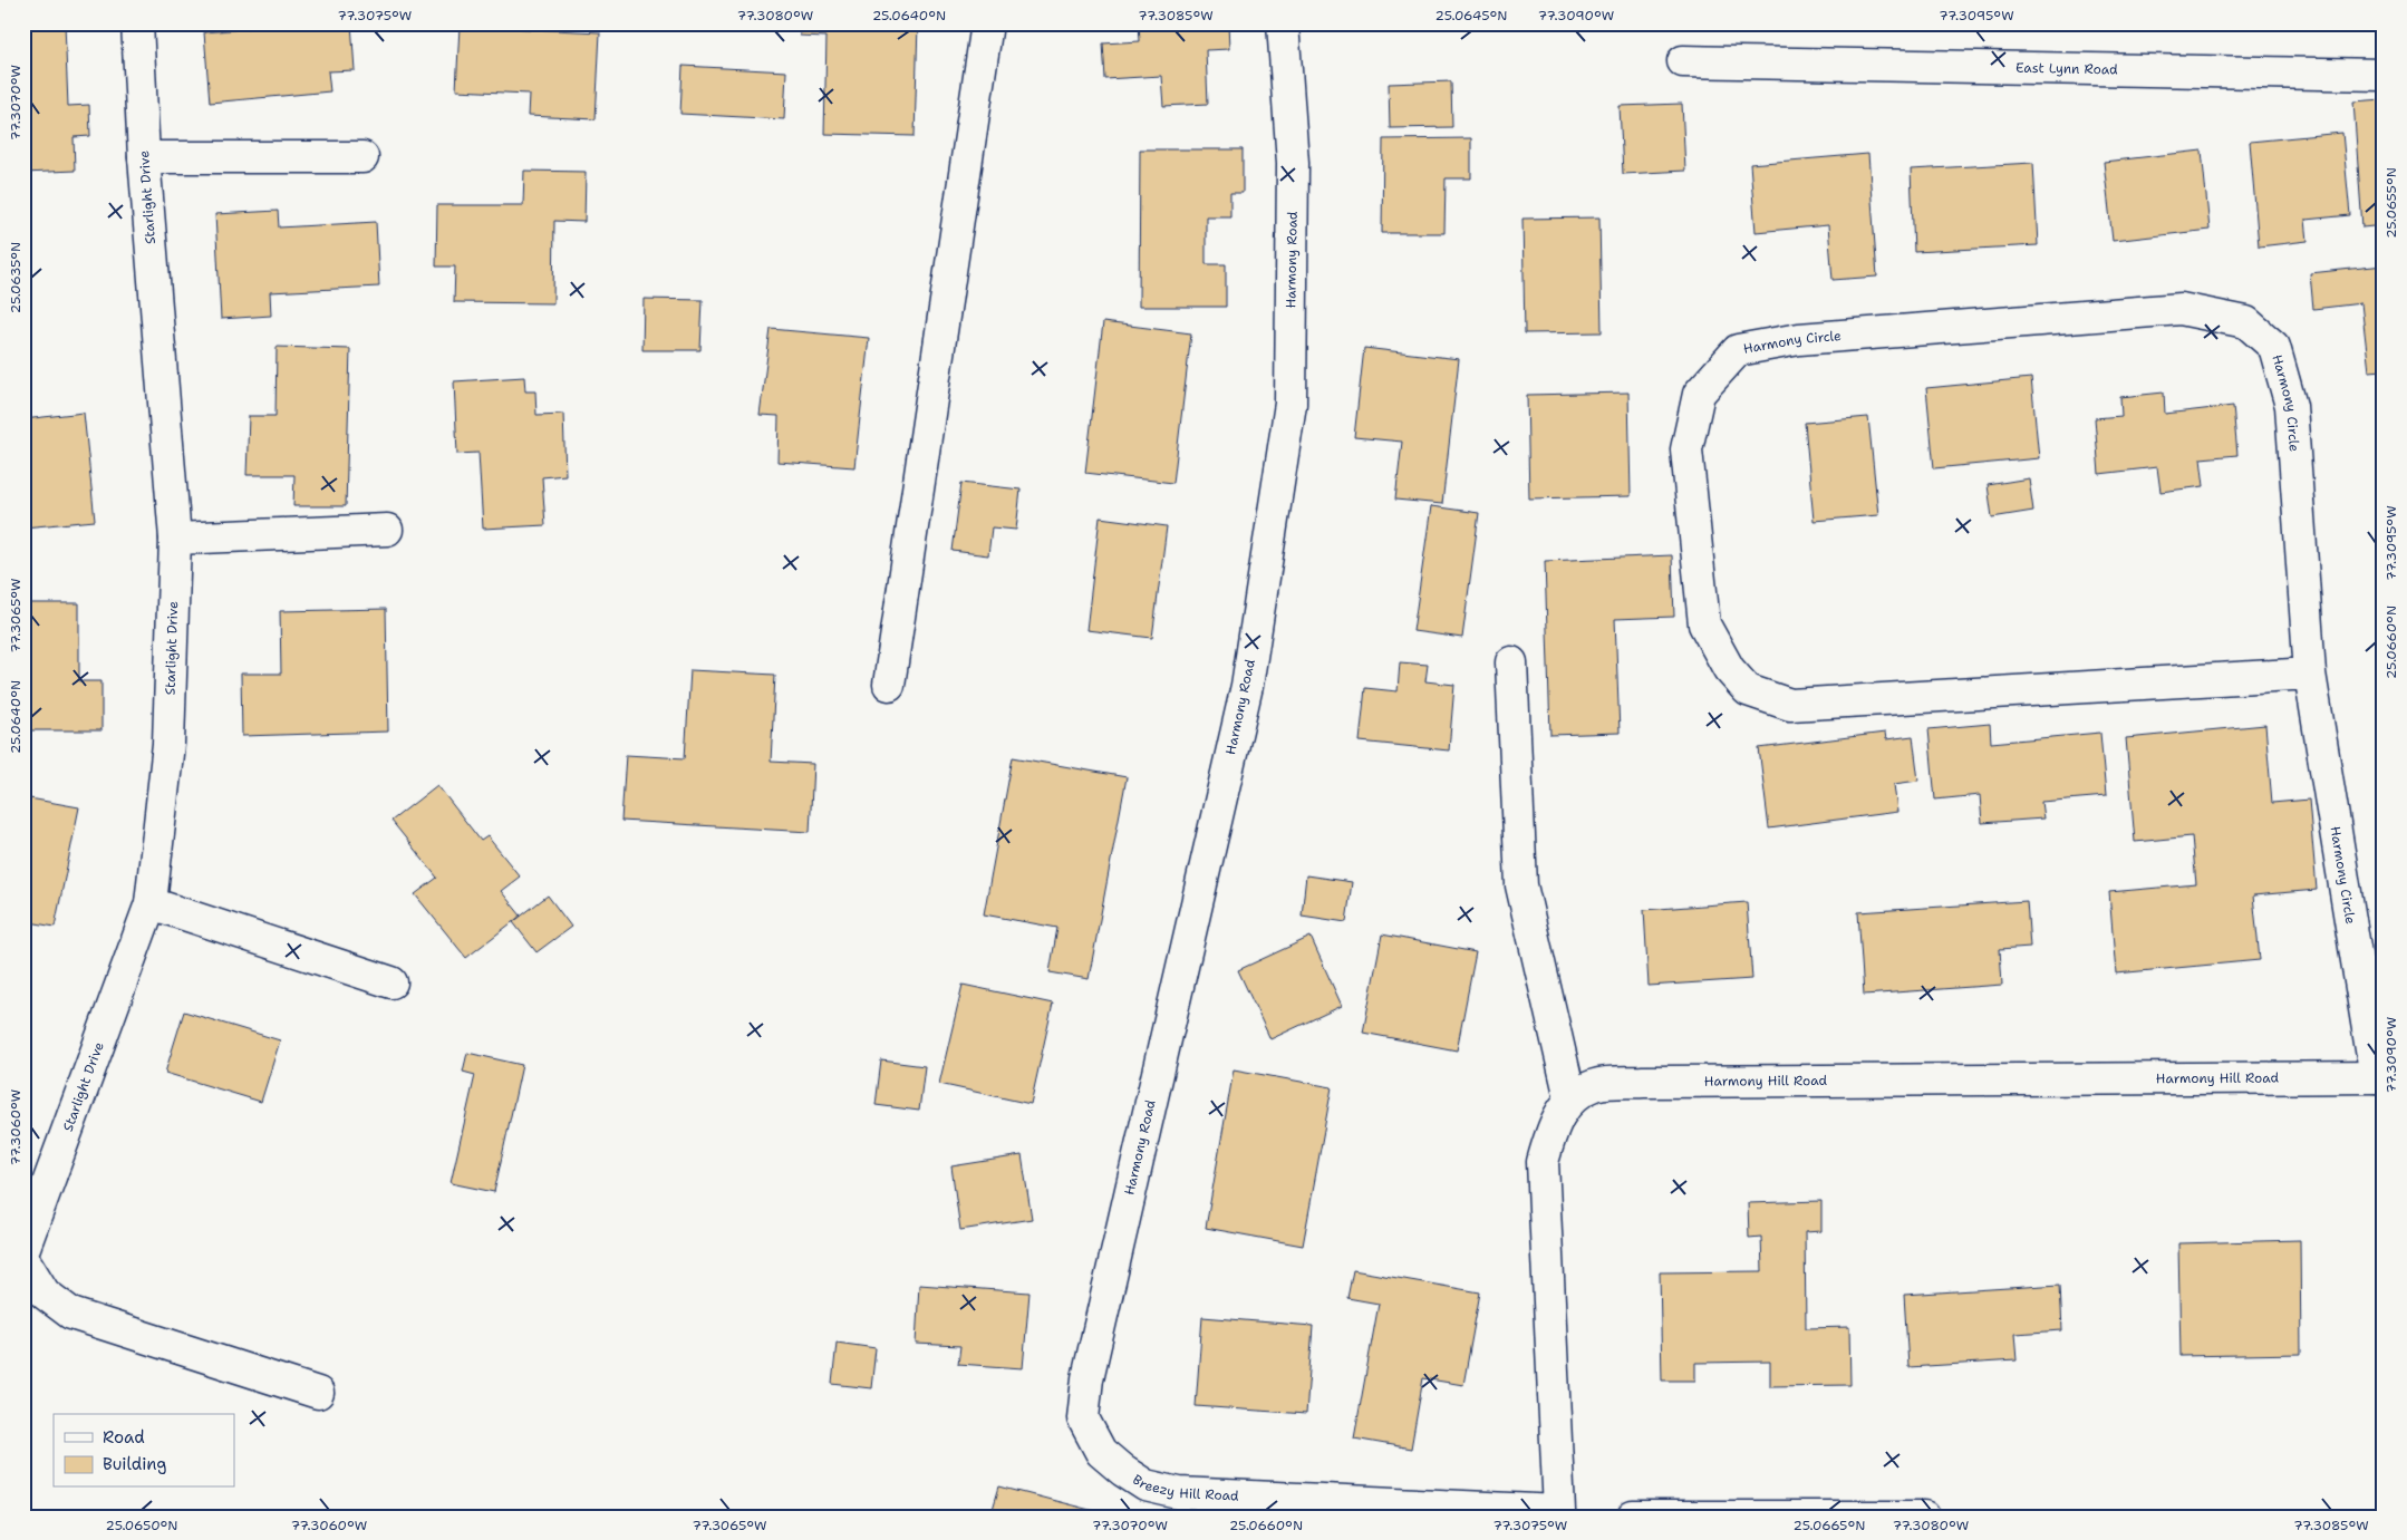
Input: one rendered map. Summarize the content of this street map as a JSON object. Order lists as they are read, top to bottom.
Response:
{
  "streets": {
    "street": [
      "East Lynn Road",
      "Starlight Drive",
      "Harmony Road",
      "Harmony Circle",
      "Harmony Hill Road",
      "Breezy Hill Road"
    ]
  },
  "crossings": [
    ["Harmony Road", "Breezy Hill Road"],
    ["Harmony Circle", "Harmony Hill Road"],
    ["Harmony Hill Road", "Breezy Hill Road"]
  ],
  "legend": ["Road", "Building"],
  "coordinates": [
    "77.3075°W",
    "77.3080°W",
    "25.0640°N",
    "77.3085°W",
    "25.0645°N",
    "77.3090°W",
    "77.3095°W",
    "77.3070°W",
    "25.0655°N",
    "25.0635°N",
    "77.3065°W",
    "25.0660°N",
    "77.3060°W",
    "25.0650°N",
    "25.0665°N"
  ]
}
